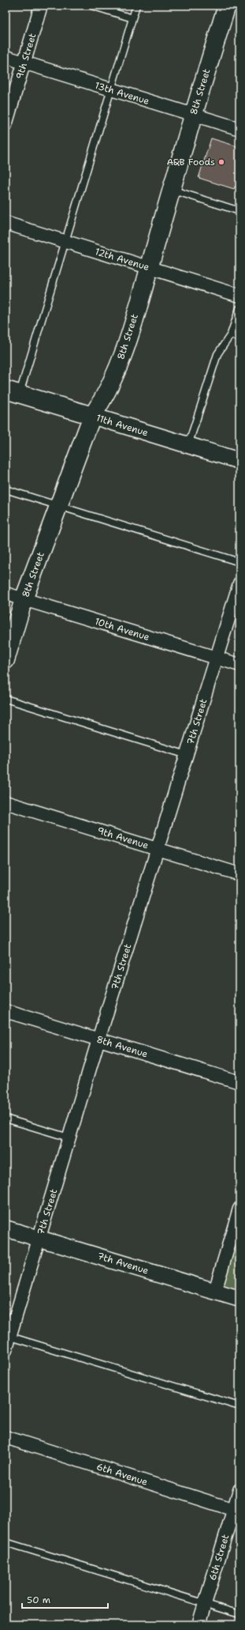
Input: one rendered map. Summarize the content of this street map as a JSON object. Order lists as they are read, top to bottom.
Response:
{
  "streets": {
    "main road": ["8th Street", "11th Avenue"],
    "street": [
      "9th Street",
      "13th Avenue",
      "12th Avenue",
      "10th Avenue",
      "7th Street",
      "9th Avenue",
      "8th Avenue",
      "7th Avenue",
      "6th Avenue",
      "6th Street"
    ]
  },
  "crossings": [
    ["9th Street", "13th Avenue"],
    ["8th Street", "13th Avenue"],
    ["8th Street", "12th Avenue"],
    ["8th Street", "11th Avenue"],
    ["8th Street", "10th Avenue"],
    ["10th Avenue", "7th Street"],
    ["7th Street", "9th Avenue"],
    ["7th Street", "8th Avenue"],
    ["7th Street", "7th Avenue"],
    ["6th Avenue", "6th Street"]
  ],
  "places": ["A&B Foods"],
  "scale_bar": "50 m"
}
